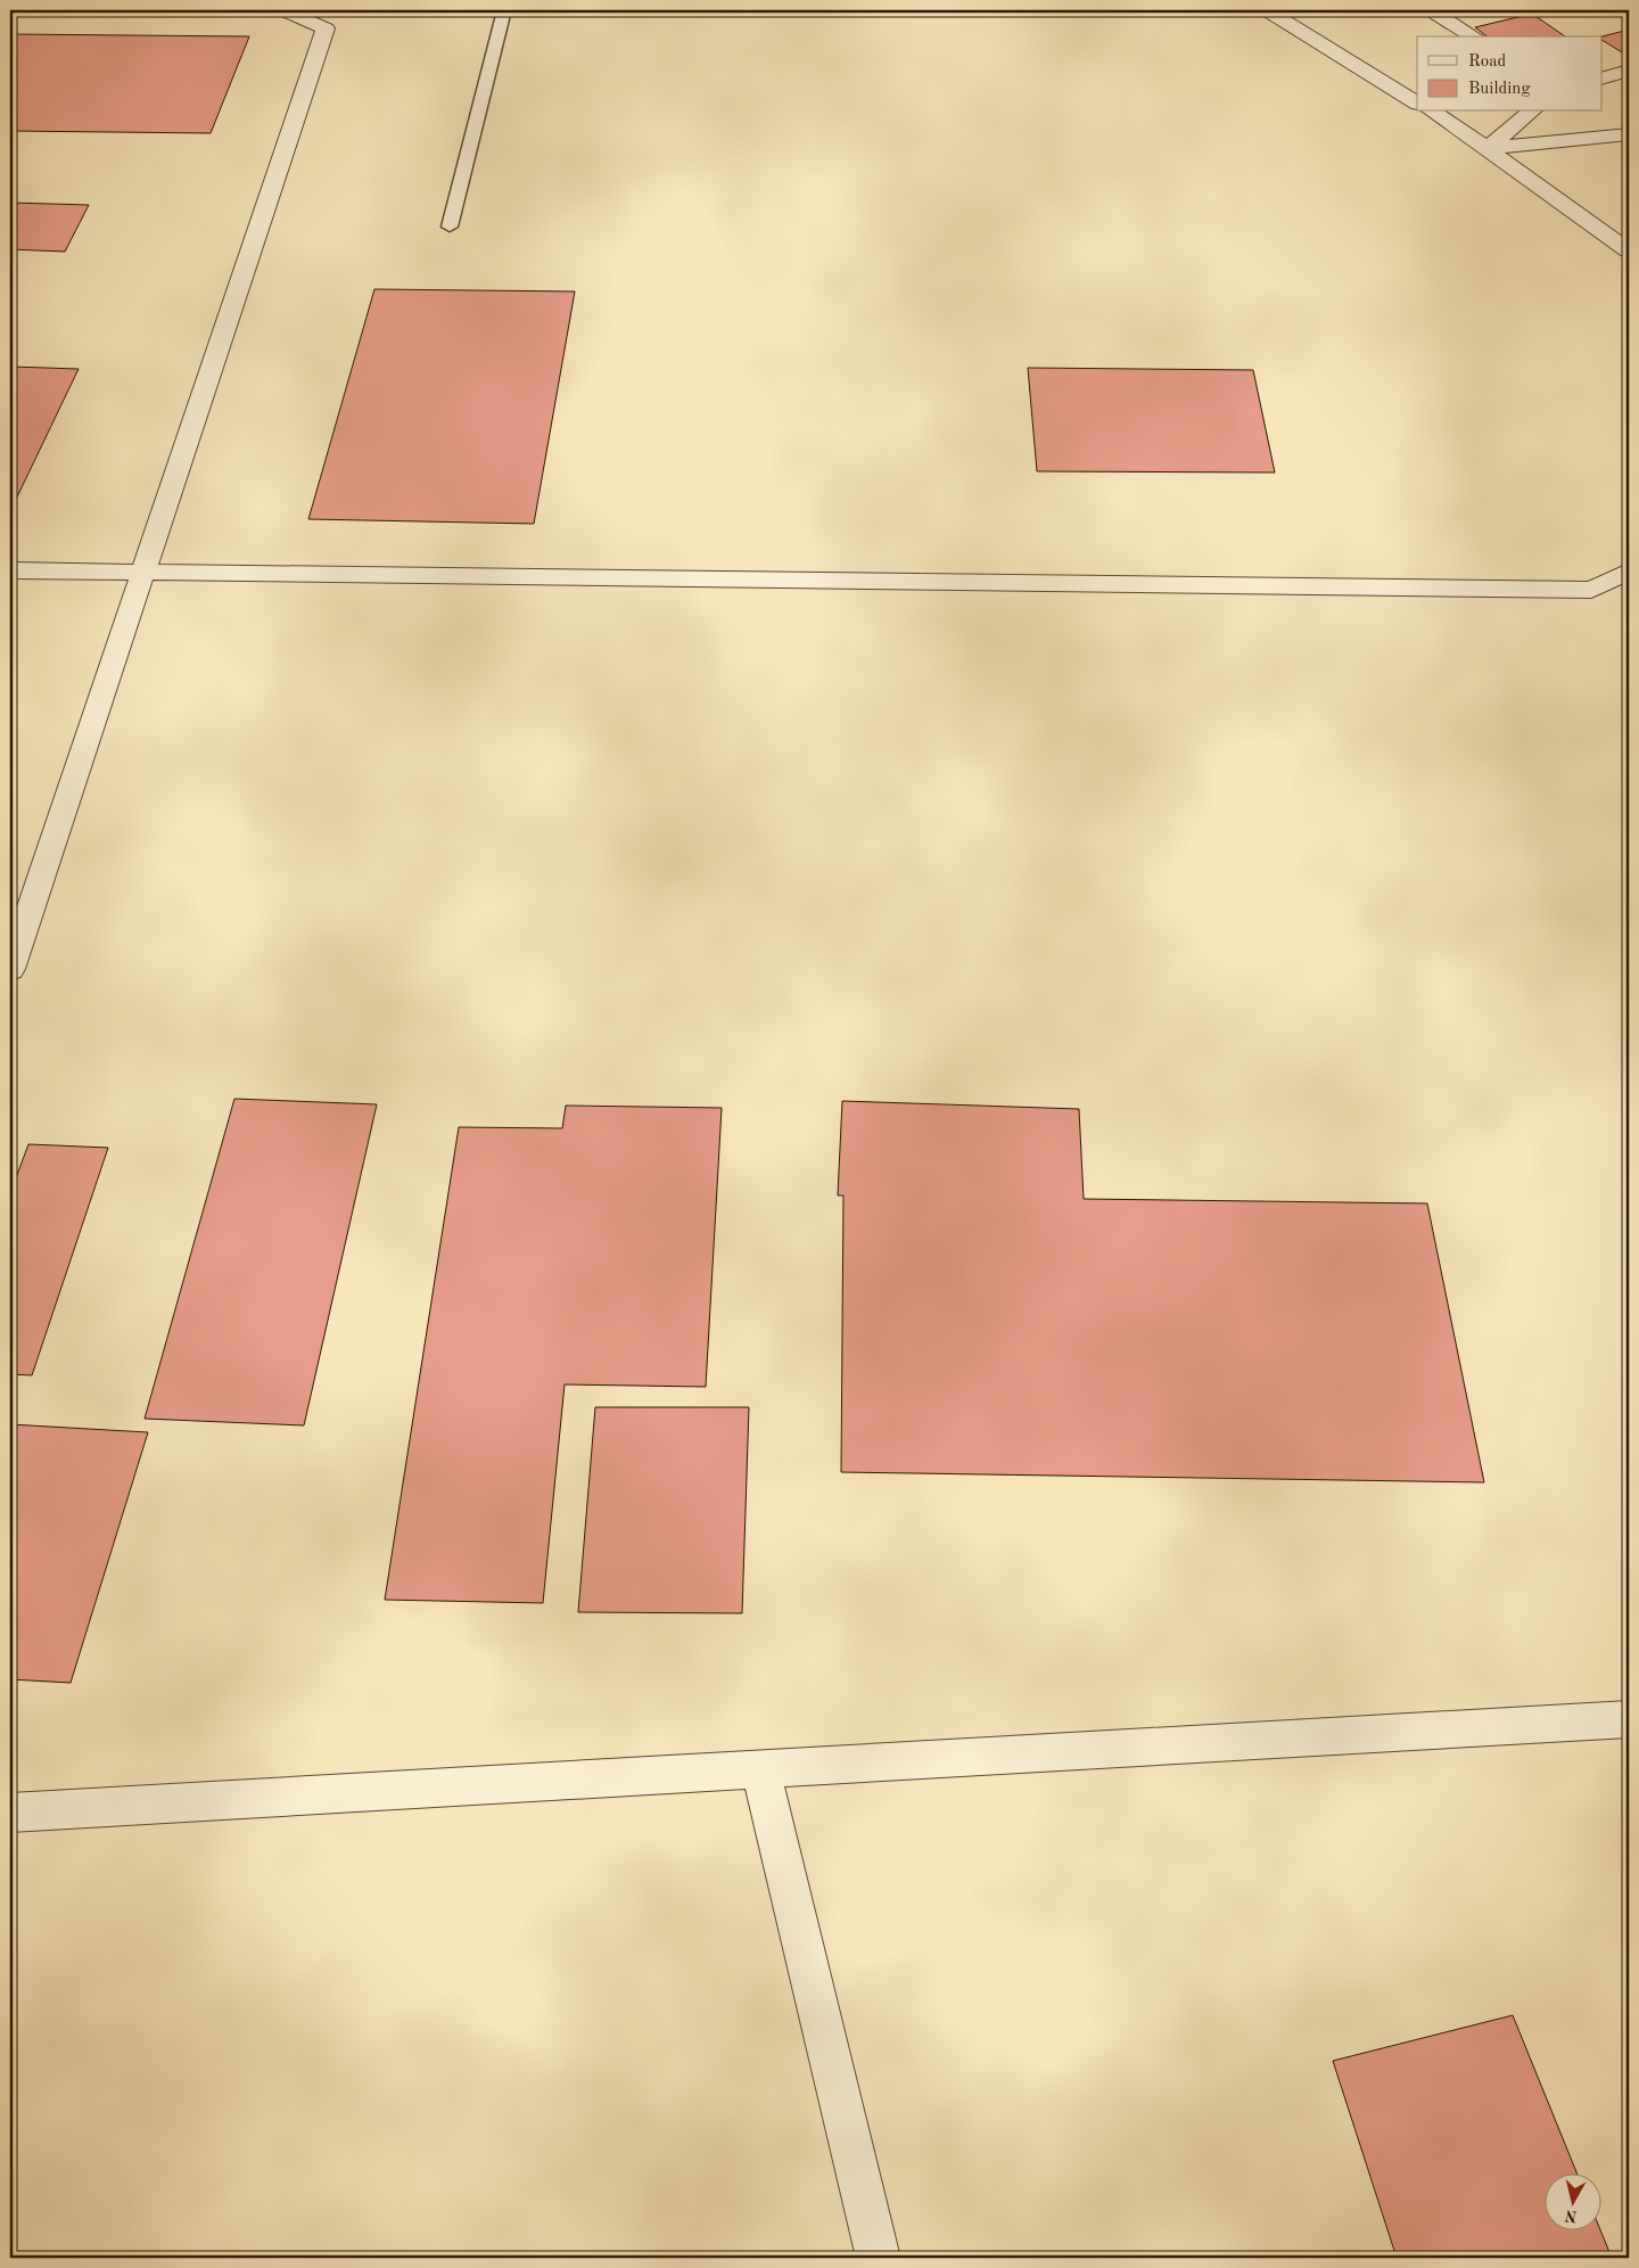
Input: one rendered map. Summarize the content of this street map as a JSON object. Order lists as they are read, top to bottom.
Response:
{
  "legend": ["Road", "Building"],
  "north": "bottom"
}
